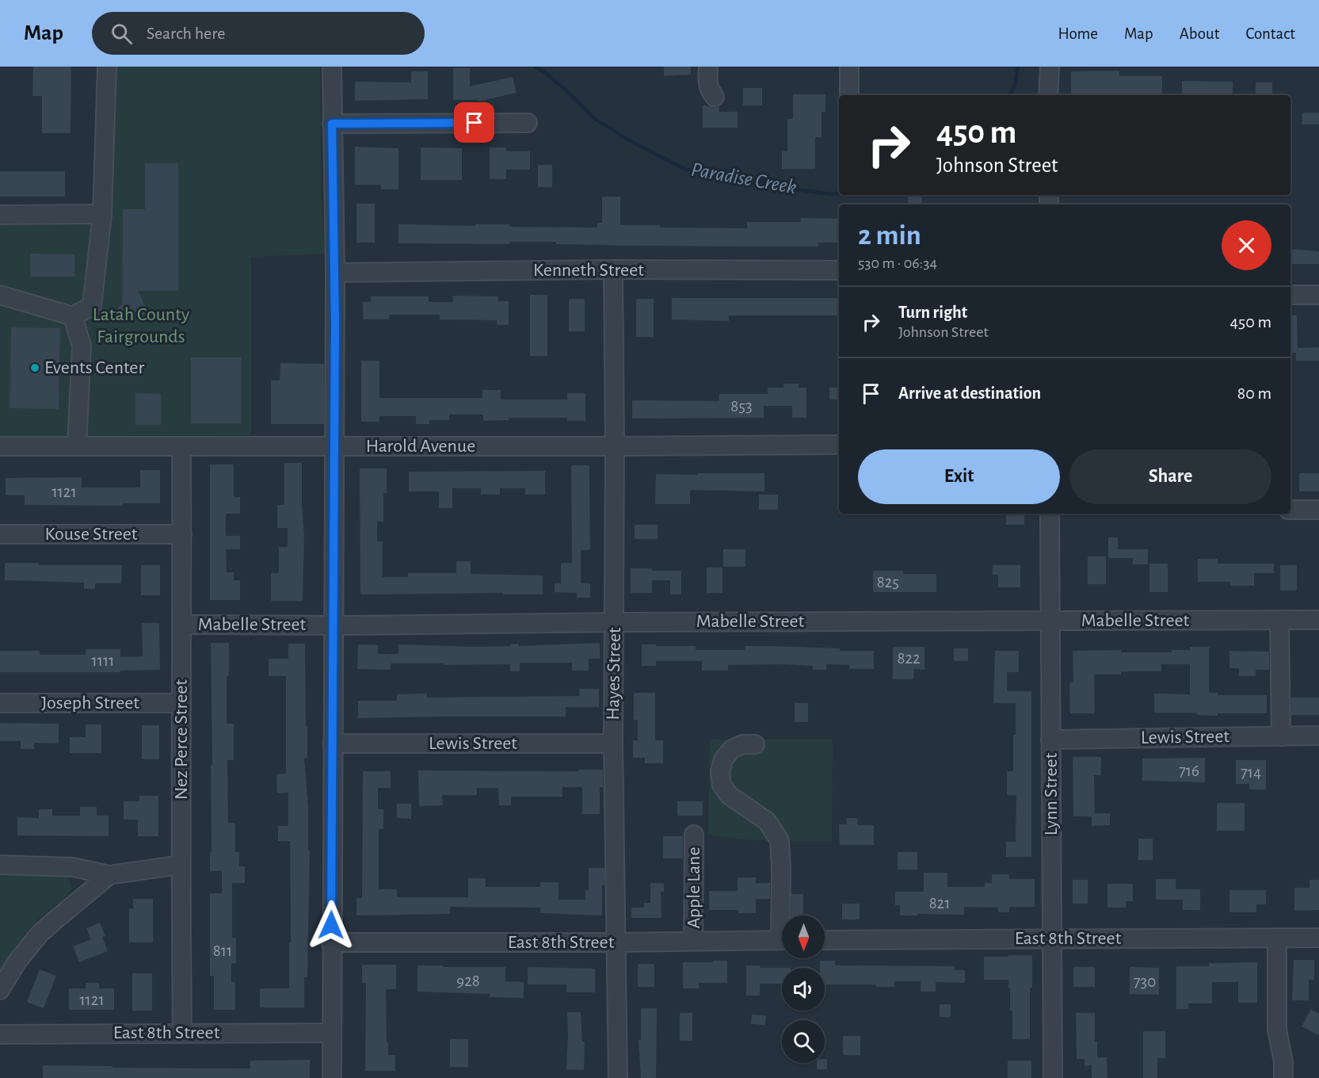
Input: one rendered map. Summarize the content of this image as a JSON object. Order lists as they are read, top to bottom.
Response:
{
  "streets": {
    "street": [
      "Kenneth Street",
      "Harold Avenue",
      "Kouse Street",
      "Mabelle Street",
      "Hayes Street",
      "Joseph Street",
      "Lewis Street",
      "Nez Perce Street",
      "Lynn Street",
      "Apple Lane",
      "East 8th Street"
    ]
  },
  "crossings": [
    ["Kenneth Street", "Hayes Street"],
    ["Harold Avenue", "Hayes Street"],
    ["Harold Avenue", "Nez Perce Street"],
    ["Kouse Street", "Nez Perce Street"],
    ["Mabelle Street", "Hayes Street"],
    ["Mabelle Street", "Nez Perce Street"],
    ["Mabelle Street", "Lynn Street"],
    ["Hayes Street", "Lewis Street"],
    ["Hayes Street", "East 8th Street"],
    ["Joseph Street", "Nez Perce Street"],
    ["Lewis Street", "Lynn Street"],
    ["Nez Perce Street", "East 8th Street"],
    ["Lynn Street", "East 8th Street"],
    ["Apple Lane", "East 8th Street"]
  ],
  "water": ["Paradise Creek"],
  "parks": ["Latah County Fairgrounds"],
  "places": ["Events Center"],
  "house_numbers": [
    "853",
    "1121",
    "825",
    "822",
    "1111",
    "716",
    "714",
    "821",
    "811",
    "928",
    "730",
    "1121"
  ],
  "north": "bottom",
  "page": {
    "header": "Map",
    "search": "Search here",
    "nav": [
      "Home",
      "Map",
      "About",
      "Contact"
    ],
    "turn": ["450 m", "Johnson Street"],
    "heading": ["2 min", "530 m · 06:34"],
    "list": [
      {
        "name": "Turn right",
        "note": "Johnson Street",
        "value": "450 m"
      },
      {
        "name": "Arrive at destination",
        "value": "80 m"
      }
    ],
    "buttons": ["Exit", "Share"]
  }
}
